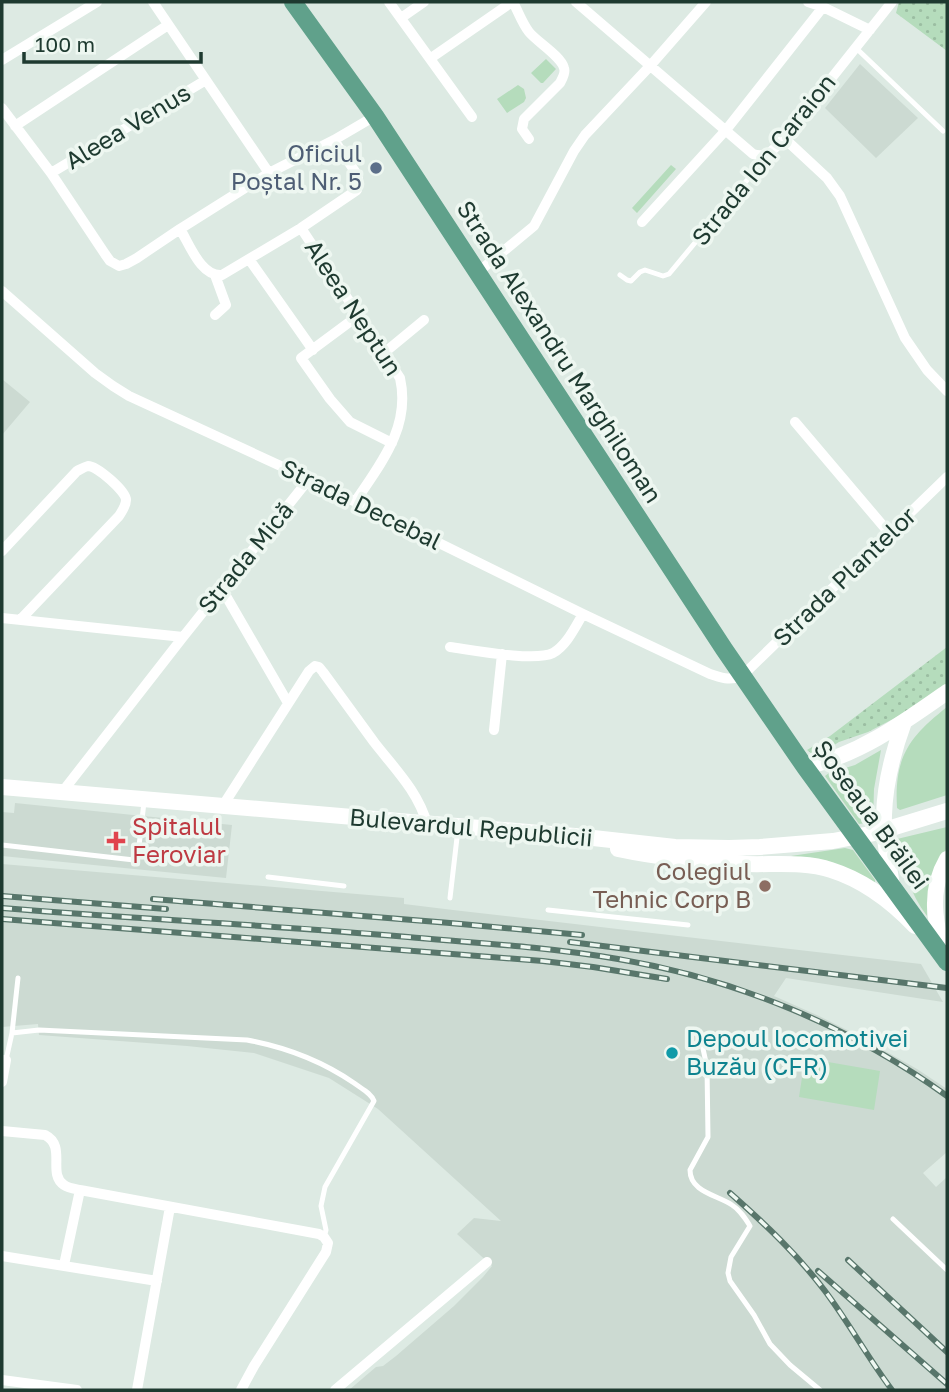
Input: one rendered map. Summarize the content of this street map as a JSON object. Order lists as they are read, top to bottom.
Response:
{
  "streets": {
    "main road": ["Strada Alexandru Marghiloman", "Șoseaua Brăilei", "Bulevardul Republicii"],
    "street": [
      "Aleea Venus",
      "Strada Ion Caraion",
      "Aleea Neptun",
      "Strada Decebal",
      "Strada Mică",
      "Strada Plantelor"
    ]
  },
  "crossings": [
    ["Aleea Neptun", "Strada Decebal"],
    ["Strada Alexandru Marghiloman", "Strada Decebal"],
    ["Strada Alexandru Marghiloman", "Strada Plantelor"],
    ["Strada Alexandru Marghiloman", "Șoseaua Brăilei"],
    ["Strada Decebal", "Strada Mică"],
    ["Strada Decebal", "Strada Plantelor"],
    ["Strada Mică", "Bulevardul Republicii"]
  ],
  "places": {
    "other": ["Oficiul Poștal Nr. 5", "Colegiul Tehnic Corp B", "Depoul locomotivei Buzău (CFR)"],
    "health": ["Spitalul Feroviar"]
  },
  "scale_bar": "100 m"
}
